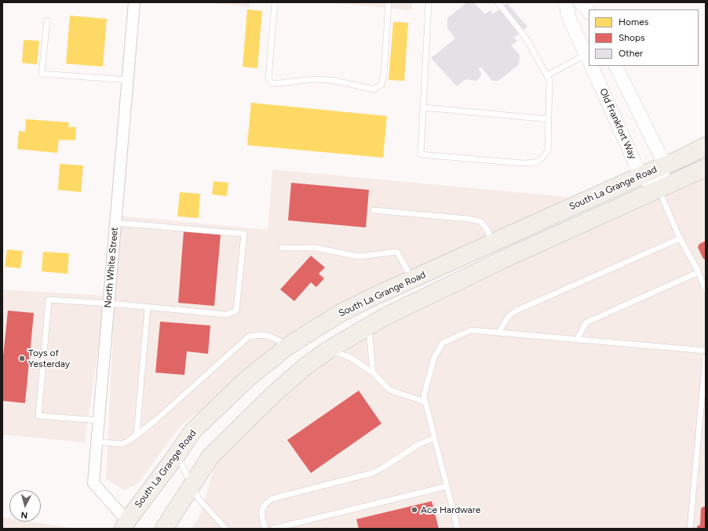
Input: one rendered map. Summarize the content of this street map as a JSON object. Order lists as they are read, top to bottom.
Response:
{
  "streets": {
    "main road": ["South La Grange Road"],
    "street": ["Old Frankfort Way", "North White Street"]
  },
  "crossings": [
    ["Old Frankfort Way", "South La Grange Road"],
    ["South La Grange Road", "North White Street"]
  ],
  "places": ["Toys of Yesterday", "Ace Hardware"],
  "legend": ["Homes", "Shops", "Other"],
  "north": "bottom"
}
